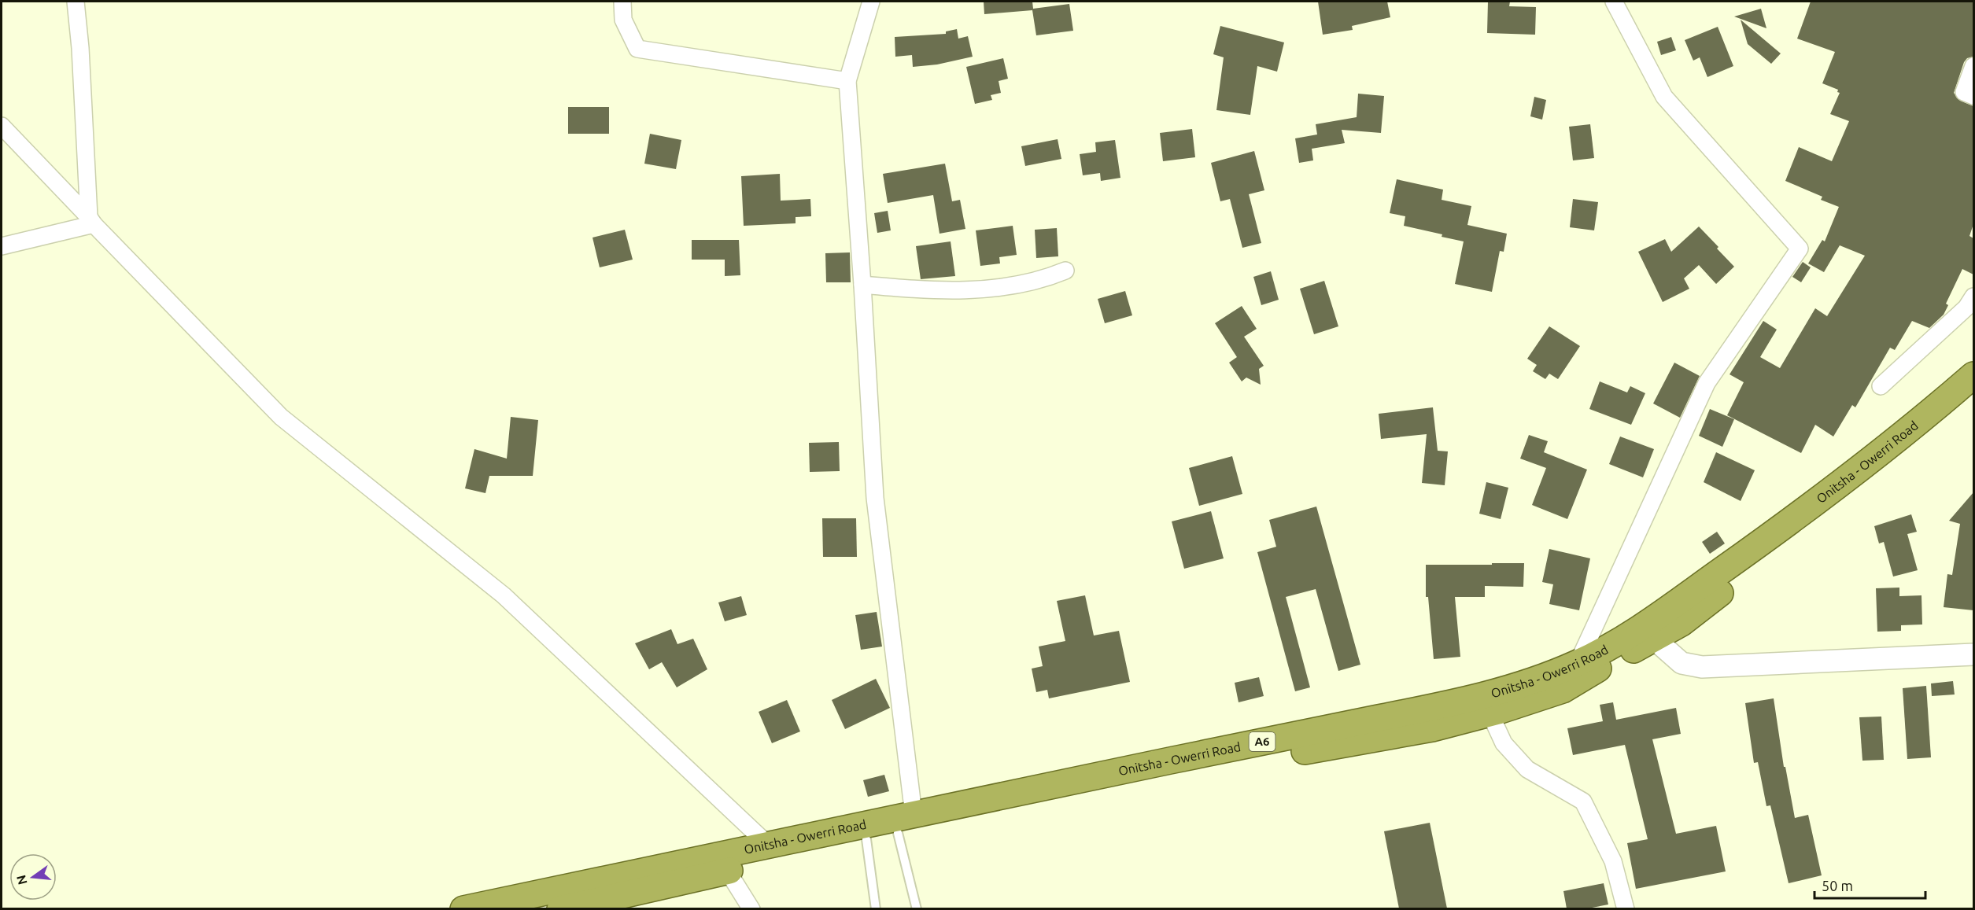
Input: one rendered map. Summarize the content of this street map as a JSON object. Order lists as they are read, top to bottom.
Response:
{
  "streets": {
    "highway": ["Onitsha - Owerri Road", "A6"]
  },
  "scale_bar": "50 m",
  "north": "left"
}
